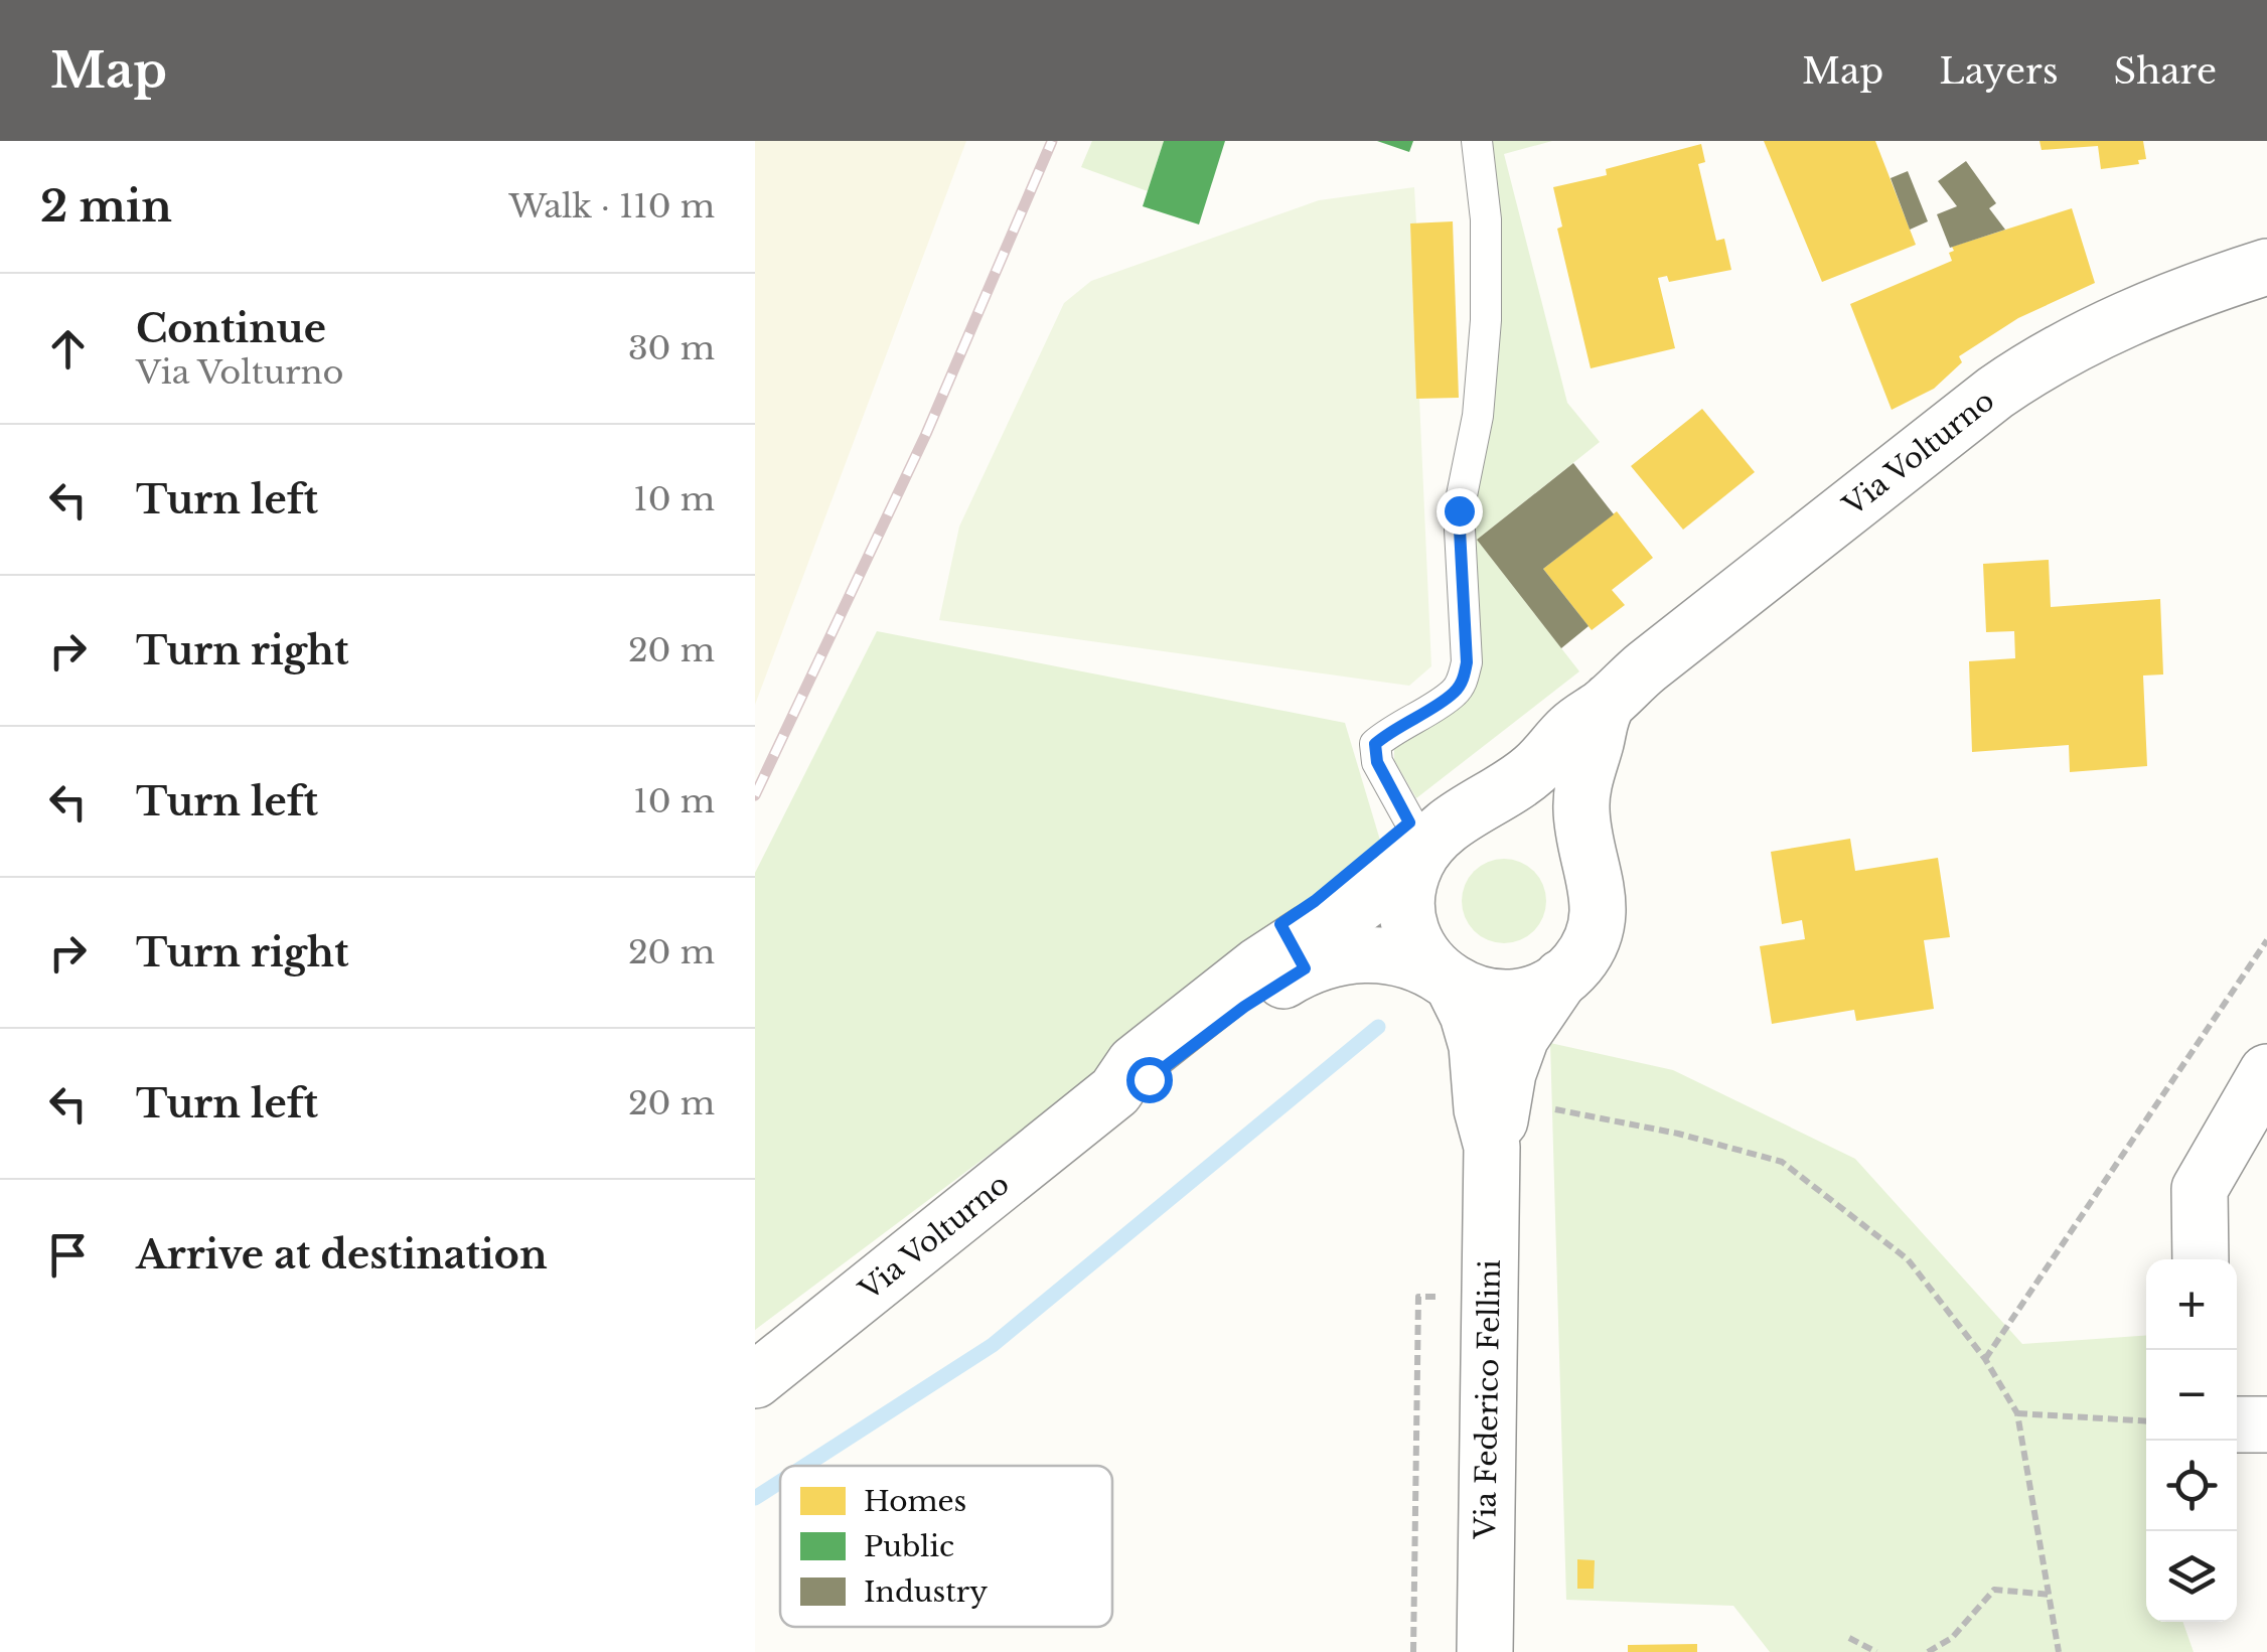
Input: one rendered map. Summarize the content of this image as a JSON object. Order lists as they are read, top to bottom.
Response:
{
  "streets": {
    "street": ["Via Volturno", "Via Federico Fellini"]
  },
  "crossings": [
    ["Via Volturno", "Via Federico Fellini"]
  ],
  "legend": ["Homes", "Public", "Industry"],
  "page": {
    "header": "Map",
    "nav": ["Map", "Layers", "Share"],
    "heading": ["2 min", "Walk · 110 m"],
    "list": [
      ["Continue", "Via Volturno", "30 m"],
      ["Turn left", "10 m"],
      ["Turn right", "20 m"],
      ["Turn left", "10 m"],
      ["Turn right", "20 m"],
      ["Turn left", "20 m"],
      "Arrive at destination"
    ],
    "map_buttons": ["+", "−"]
  }
}
